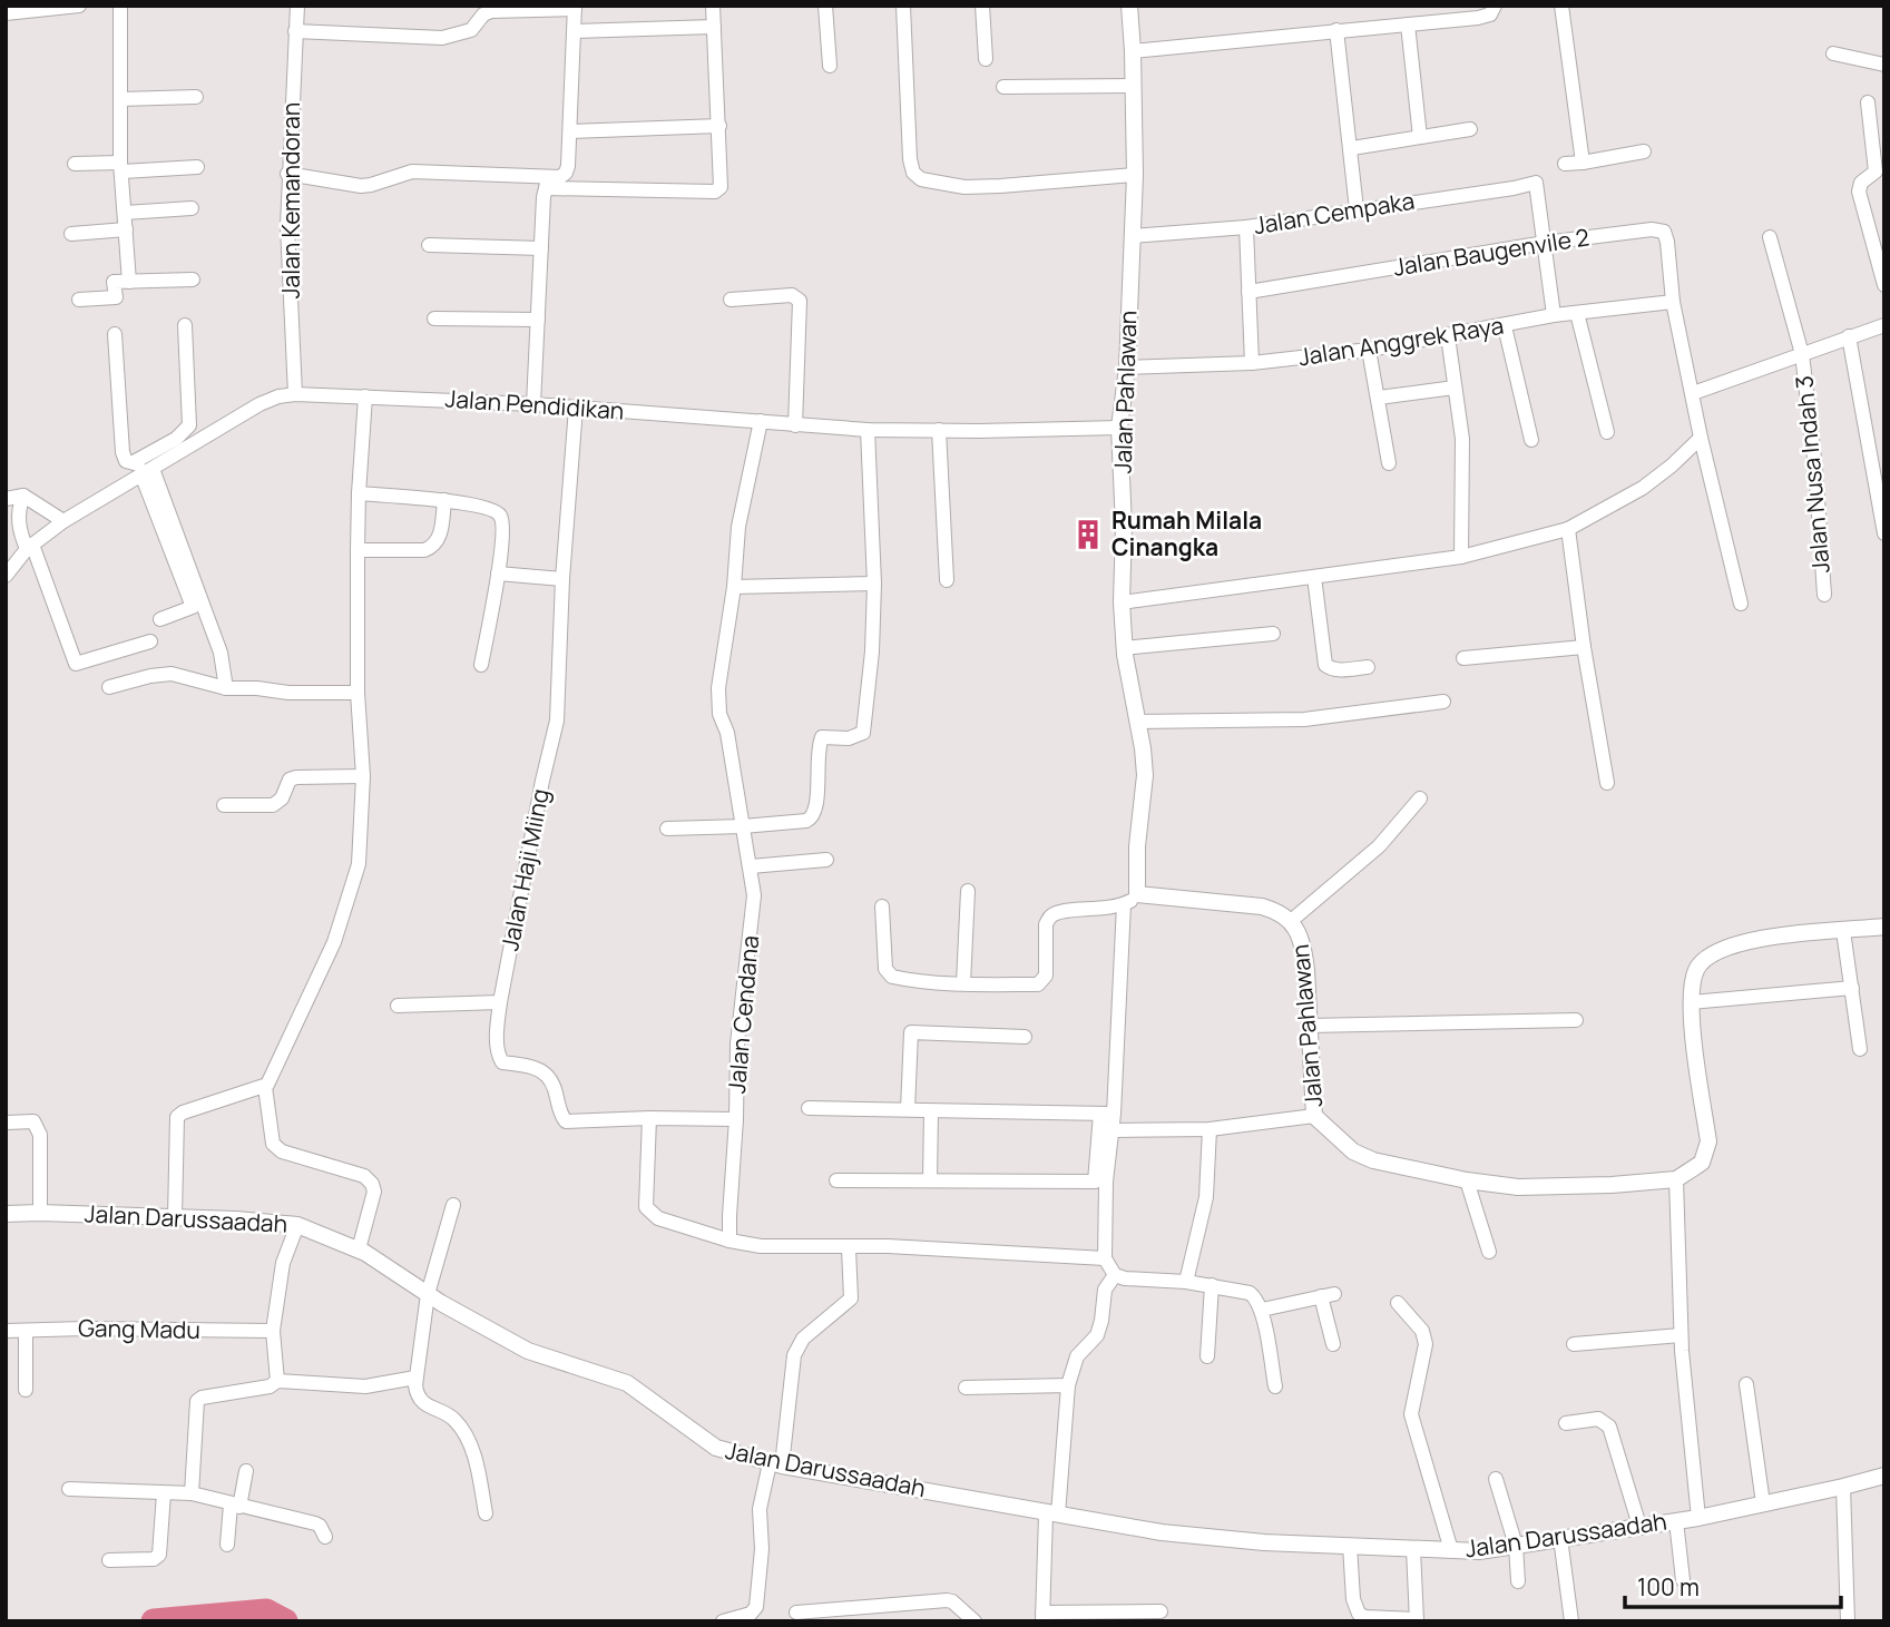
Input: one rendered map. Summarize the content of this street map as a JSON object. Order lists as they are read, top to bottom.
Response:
{
  "streets": {
    "street": [
      "Jalan Kemandoran",
      "Jalan Cempaka",
      "Jalan Baugenvile 2",
      "Jalan Anggrek Raya",
      "Jalan Pahlawan",
      "Jalan Pendidikan",
      "Jalan Nusa Indah 3",
      "Jalan Haji Miing",
      "Jalan Cendana",
      "Jalan Darussaadah",
      "Gang Madu"
    ]
  },
  "crossings": [
    ["Jalan Kemandoran", "Jalan Pendidikan"],
    ["Jalan Cempaka", "Jalan Baugenvile 2"],
    ["Jalan Cempaka", "Jalan Pahlawan"],
    ["Jalan Baugenvile 2", "Jalan Anggrek Raya"],
    ["Jalan Anggrek Raya", "Jalan Pahlawan"],
    ["Jalan Pahlawan", "Jalan Pendidikan"],
    ["Jalan Pahlawan", "Jalan Darussaadah"],
    ["Jalan Pendidikan", "Jalan Haji Miing"],
    ["Jalan Pendidikan", "Jalan Cendana"],
    ["Jalan Haji Miing", "Jalan Cendana"]
  ],
  "places": {
    "building": ["Rumah Milala Cinangka"]
  },
  "scale_bar": "100 m"
}
